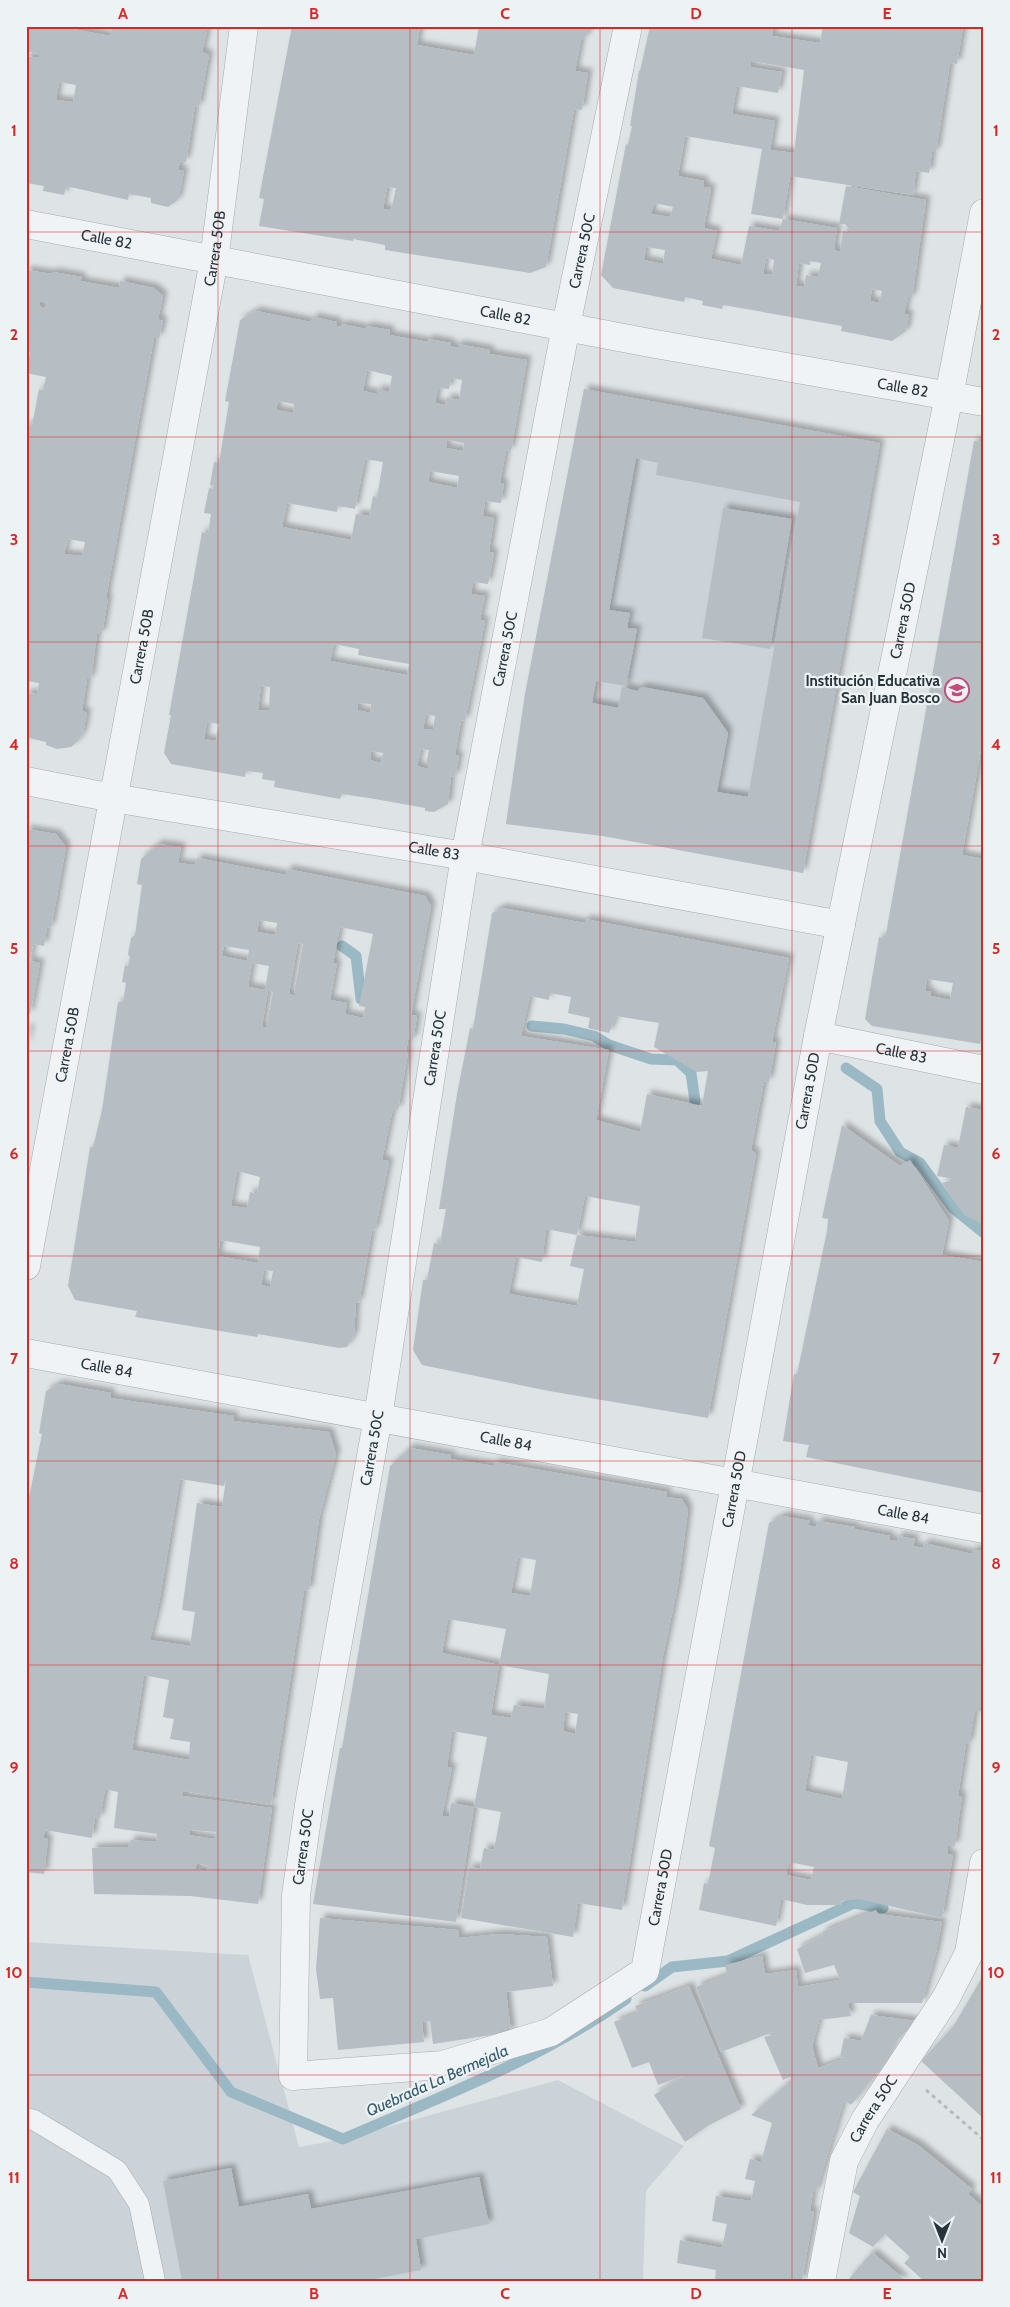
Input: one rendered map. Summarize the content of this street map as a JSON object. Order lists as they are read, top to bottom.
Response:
{
  "streets": {
    "street": [
      "Calle 82",
      "Carrera 50B",
      "Carrera 50C",
      "Carrera 50D",
      "Calle 83",
      "Calle 84"
    ]
  },
  "crossings": [
    ["Calle 82", "Carrera 50B"],
    ["Calle 82", "Carrera 50C"],
    ["Calle 82", "Carrera 50D"],
    ["Carrera 50B", "Calle 83"],
    ["Carrera 50C", "Carrera 50D"],
    ["Carrera 50C", "Calle 83"],
    ["Carrera 50C", "Calle 84"],
    ["Carrera 50D", "Calle 83"],
    ["Carrera 50D", "Calle 84"]
  ],
  "water": ["Quebrada La Bermejala"],
  "places": {
    "school or university": ["Institución Educativa San Juan Bosco"]
  },
  "north": "bottom",
  "grid": {
    "columns": [
      "A",
      "B",
      "C",
      "D",
      "E"
    ],
    "rows": [
      "1",
      "2",
      "3",
      "4",
      "5",
      "6",
      "7",
      "8",
      "9",
      "10",
      "11"
    ]
  }
}
